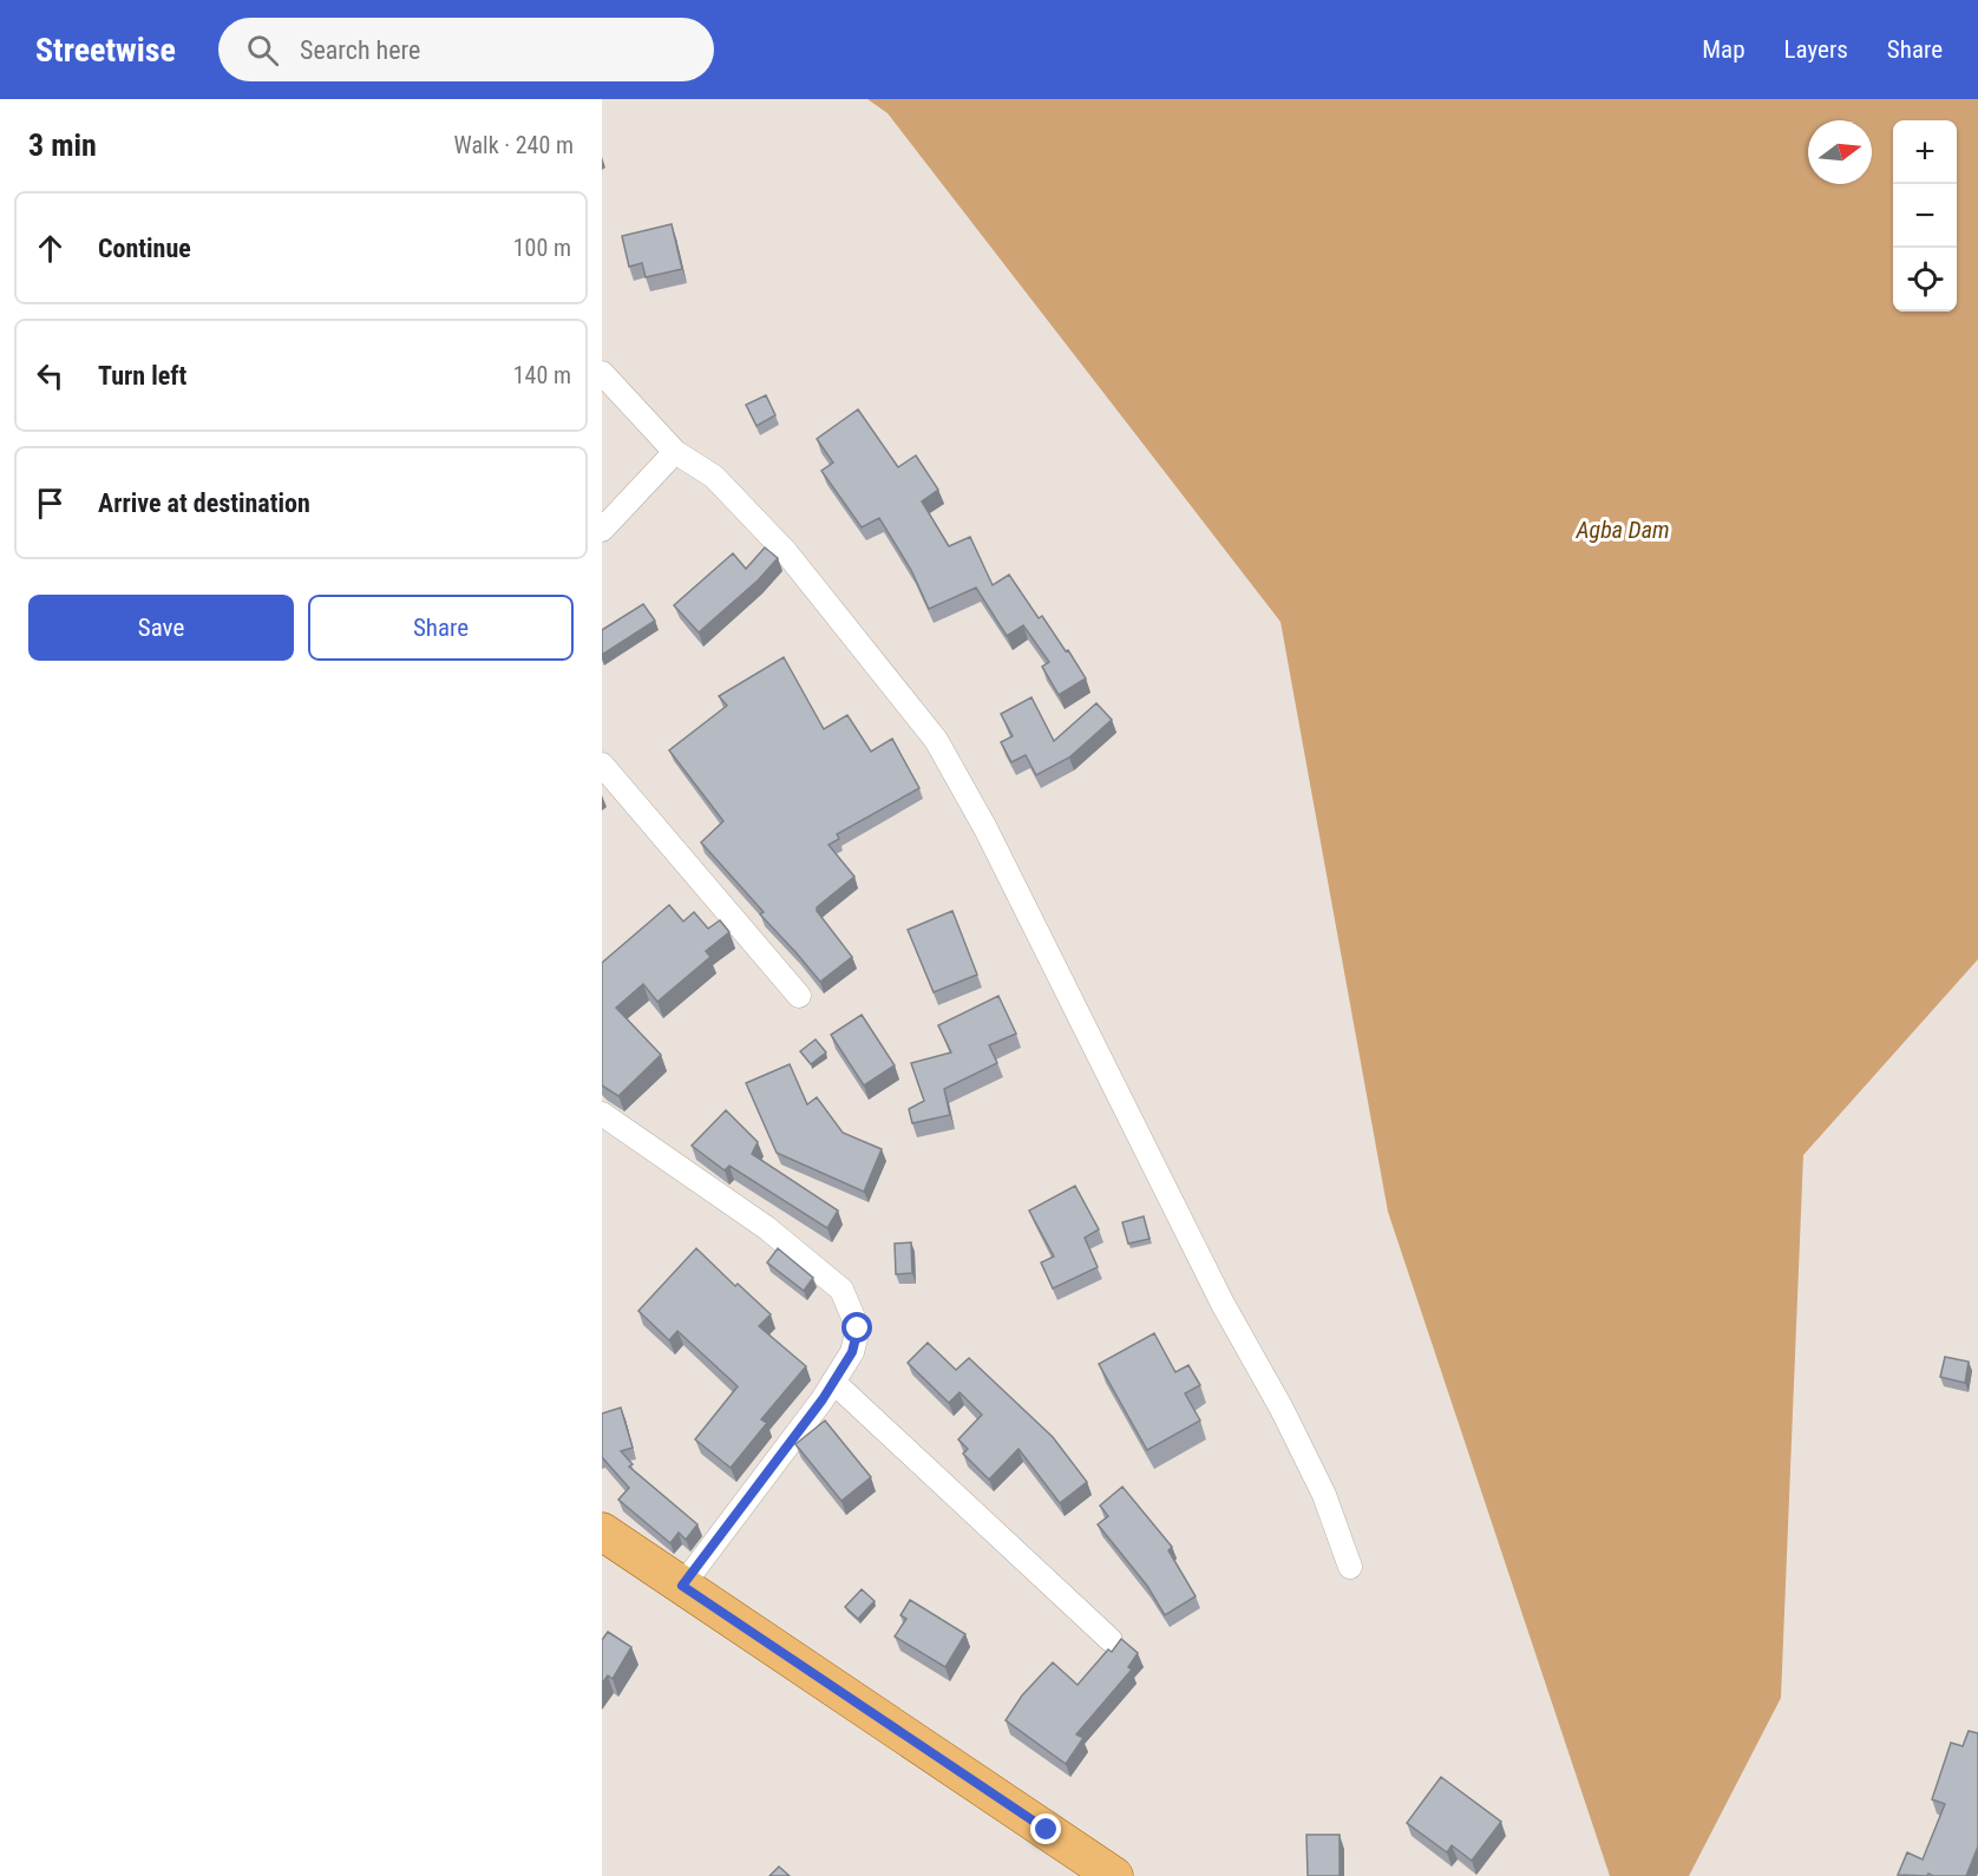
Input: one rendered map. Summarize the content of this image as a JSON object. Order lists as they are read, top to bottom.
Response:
{
  "water": ["Agba Dam"],
  "north": "right",
  "page": {
    "header": "Streetwise",
    "search": "Search here",
    "nav": ["Map", "Layers", "Share"],
    "heading": ["3 min", "Walk · 240 m"],
    "map_buttons": ["+", "−"],
    "list": [
      ["Continue", "100 m"],
      ["Turn left", "140 m"],
      "Arrive at destination"
    ],
    "buttons": ["Save", "Share"]
  }
}
